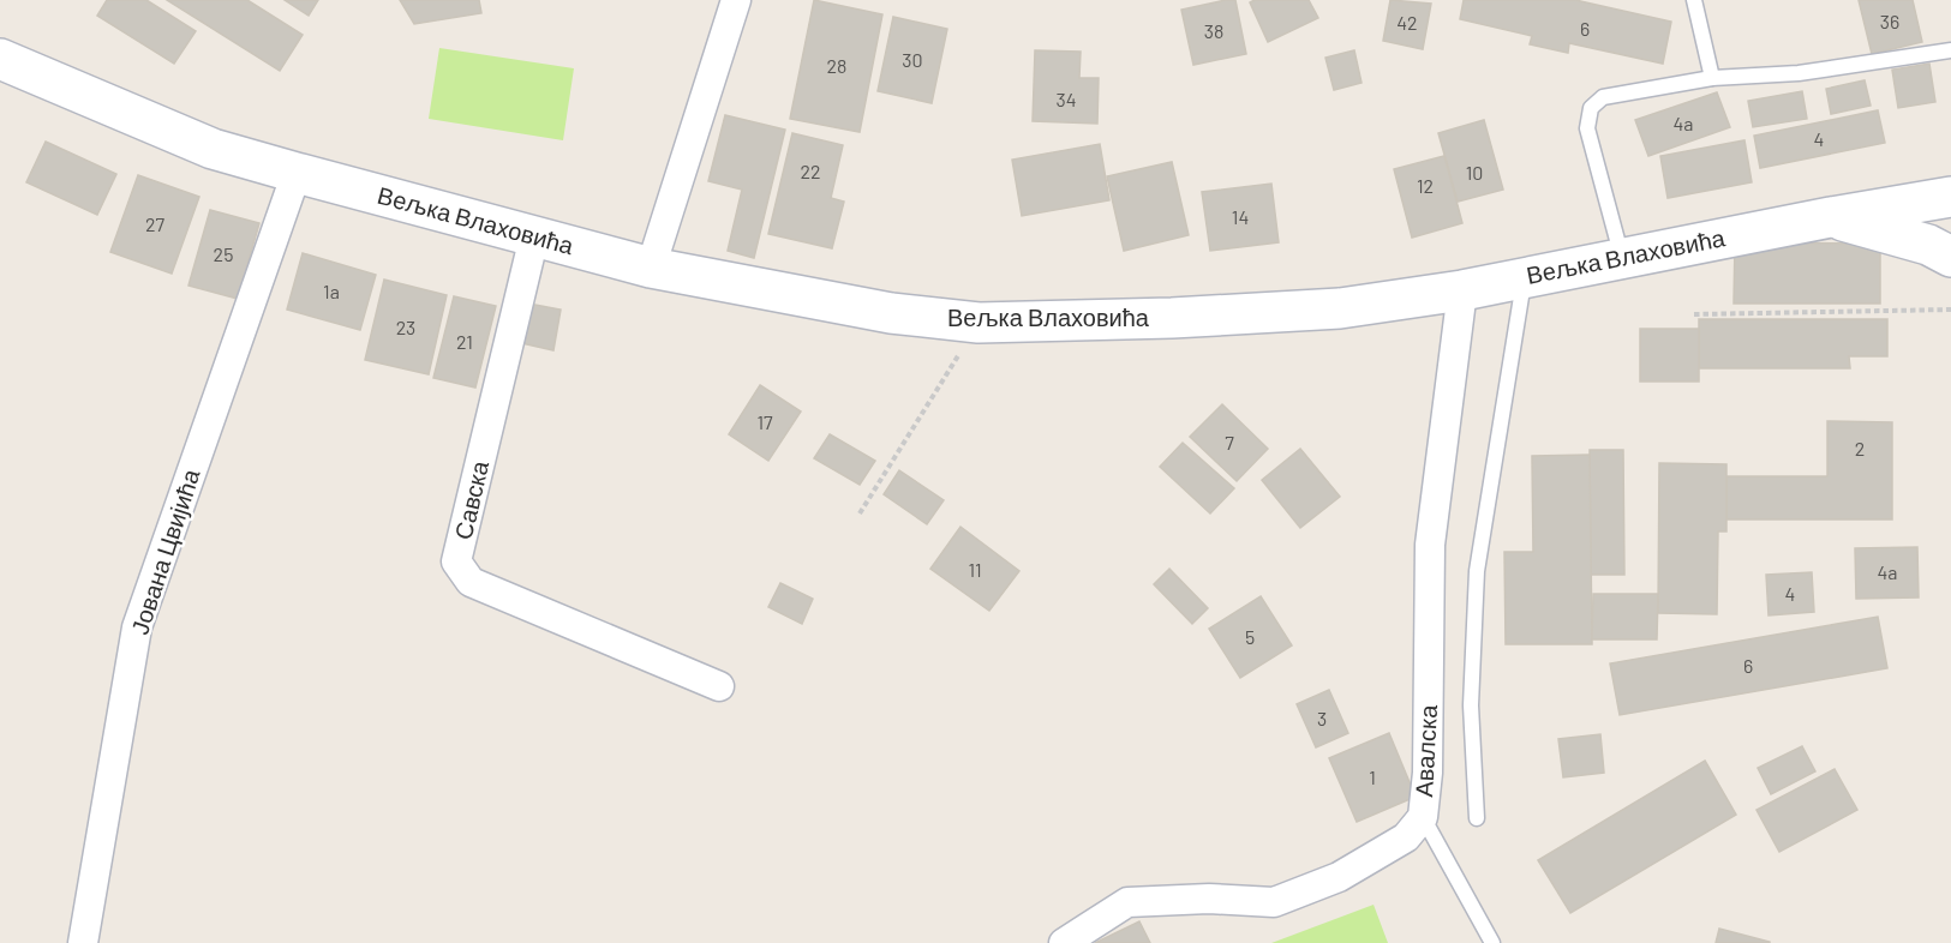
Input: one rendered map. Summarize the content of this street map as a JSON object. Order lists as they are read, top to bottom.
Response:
{
  "streets": {
    "street": [
      "Вељка Влаховића",
      "Савска",
      "Јована Цвијића",
      "Авалска"
    ]
  },
  "crossings": [
    ["Вељка Влаховића", "Савска"],
    ["Вељка Влаховића", "Јована Цвијића"],
    ["Вељка Влаховића", "Авалска"]
  ],
  "house_numbers": [
    "36",
    "42",
    "6",
    "38",
    "30",
    "28",
    "34",
    "4a",
    "4",
    "22",
    "10",
    "12",
    "14",
    "27",
    "25",
    "1a",
    "23",
    "21",
    "17",
    "7",
    "2",
    "11",
    "4a",
    "4",
    "5",
    "6",
    "3",
    "1"
  ]
}
